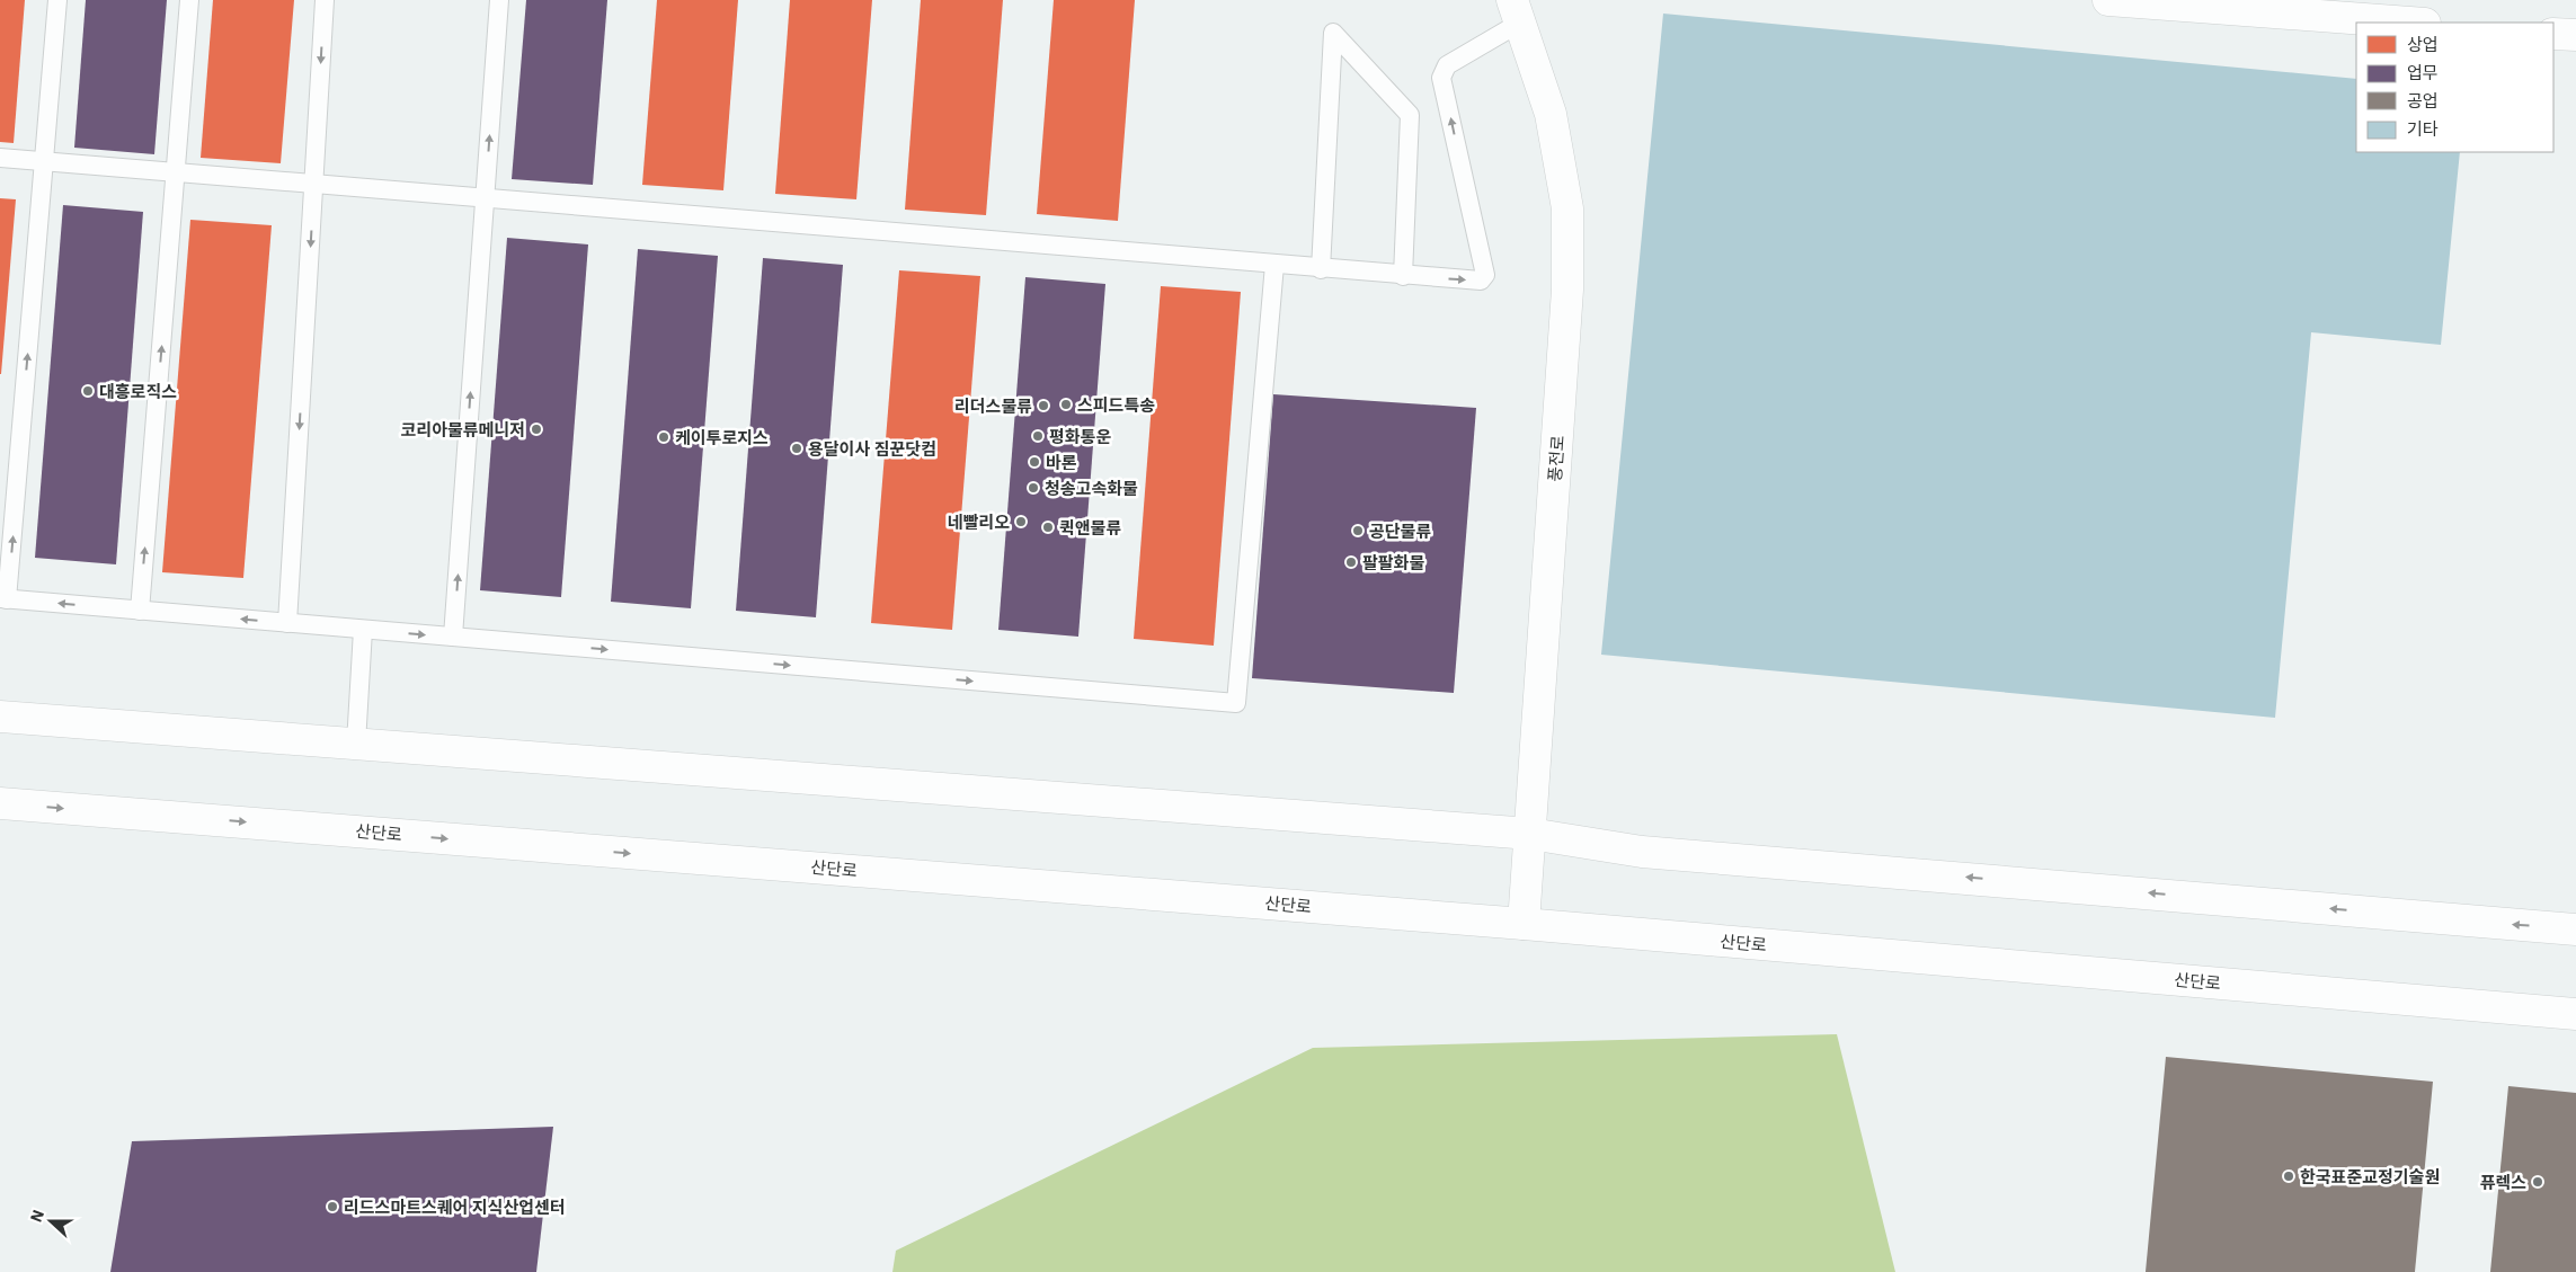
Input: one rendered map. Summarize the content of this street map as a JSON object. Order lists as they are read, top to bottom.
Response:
{
  "streets": {
    "street": ["풍전로", "산단로"]
  },
  "crossings": [
    ["풍전로", "산단로"]
  ],
  "places": [
    "대흥로직스",
    "스피드특송",
    "리더스물류",
    "코리아물류메니저",
    "평화통운",
    "케이투로지스",
    "용달이사 짐꾼닷컴",
    "바론",
    "청송고속화물",
    "네빨리오",
    "퀵앤물류",
    "공단물류",
    "팔팔화물",
    "한국표준교정기술원",
    "퓨렉스",
    "리드스마트스퀘어 지식산업센터"
  ],
  "legend": [
    "상업",
    "업무",
    "공업",
    "기타"
  ],
  "north": "left"
}
